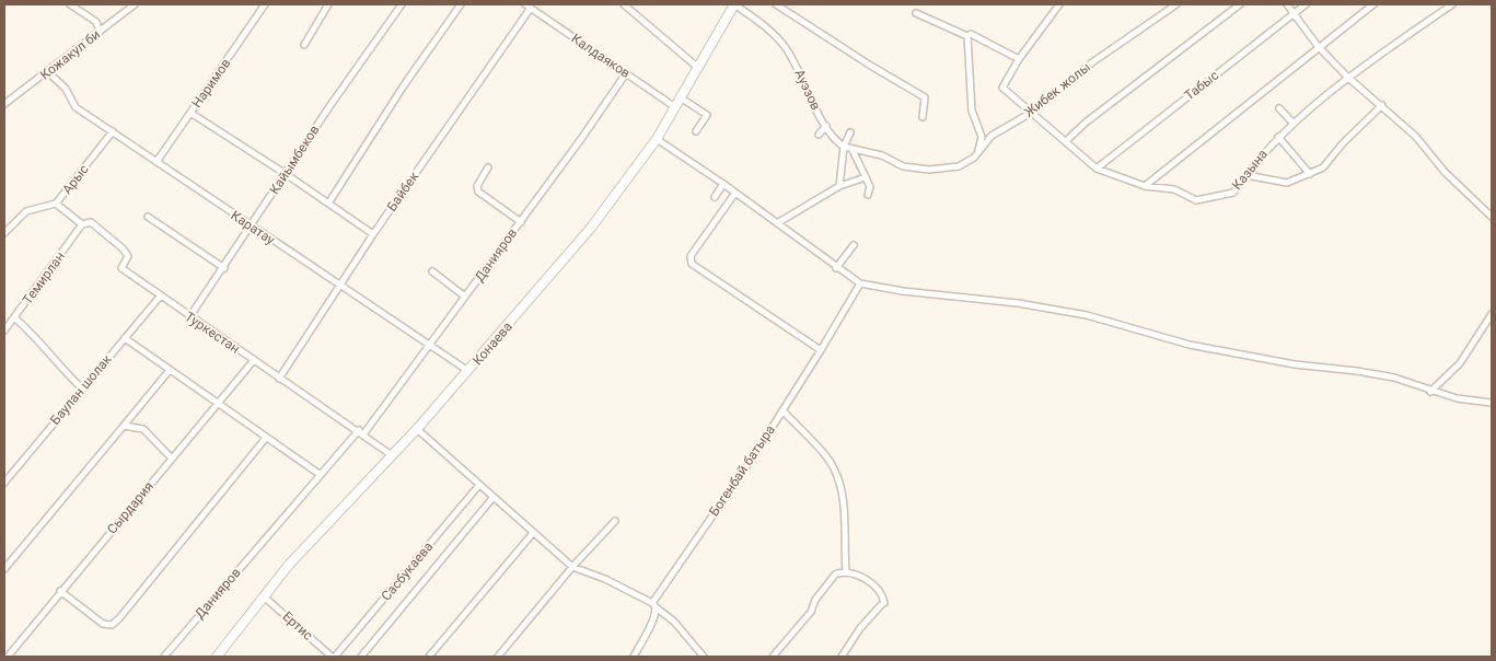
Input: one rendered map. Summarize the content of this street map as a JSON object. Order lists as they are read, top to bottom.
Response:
{
  "streets": {
    "main road": ["Конаева"],
    "street": [
      "Кожакул би",
      "Калдаяков",
      "Наримов",
      "Табыс",
      "Ауэзов",
      "Жибек жолы",
      "Кайымбеков",
      "Казына",
      "Арыс",
      "Байбек",
      "Каратау",
      "Данияров",
      "Темирлан",
      "Туркестан",
      "Баулан шолак",
      "Богенбай батыра",
      "Сырдария",
      "Сасбукаева",
      "Ертис"
    ]
  },
  "crossings": [
    ["Кожакул би", "Каратау"],
    ["Калдаяков", "Байбек"],
    ["Калдаяков", "Данияров"],
    ["Калдаяков", "Конаева"],
    ["Наримов", "Каратау"],
    ["Табыс", "Казына"],
    ["Ауэзов", "Жибек жолы"],
    ["Ауэзов", "Конаева"],
    ["Жибек жолы", "Казына"],
    ["Кайымбеков", "Каратау"],
    ["Кайымбеков", "Туркестан"],
    ["Арыс", "Каратау"],
    ["Арыс", "Туркестан"],
    ["Байбек", "Каратау"],
    ["Байбек", "Туркестан"],
    ["Каратау", "Данияров"],
    ["Каратау", "Конаева"],
    ["Данияров", "Туркестан"],
    ["Темирлан", "Туркестан"],
    ["Туркестан", "Конаева"],
    ["Туркестан", "Баулан шолак"],
    ["Туркестан", "Сырдария"],
    ["Конаева", "Ертис"],
    ["Сасбукаева", "Ертис"]
  ]
}
